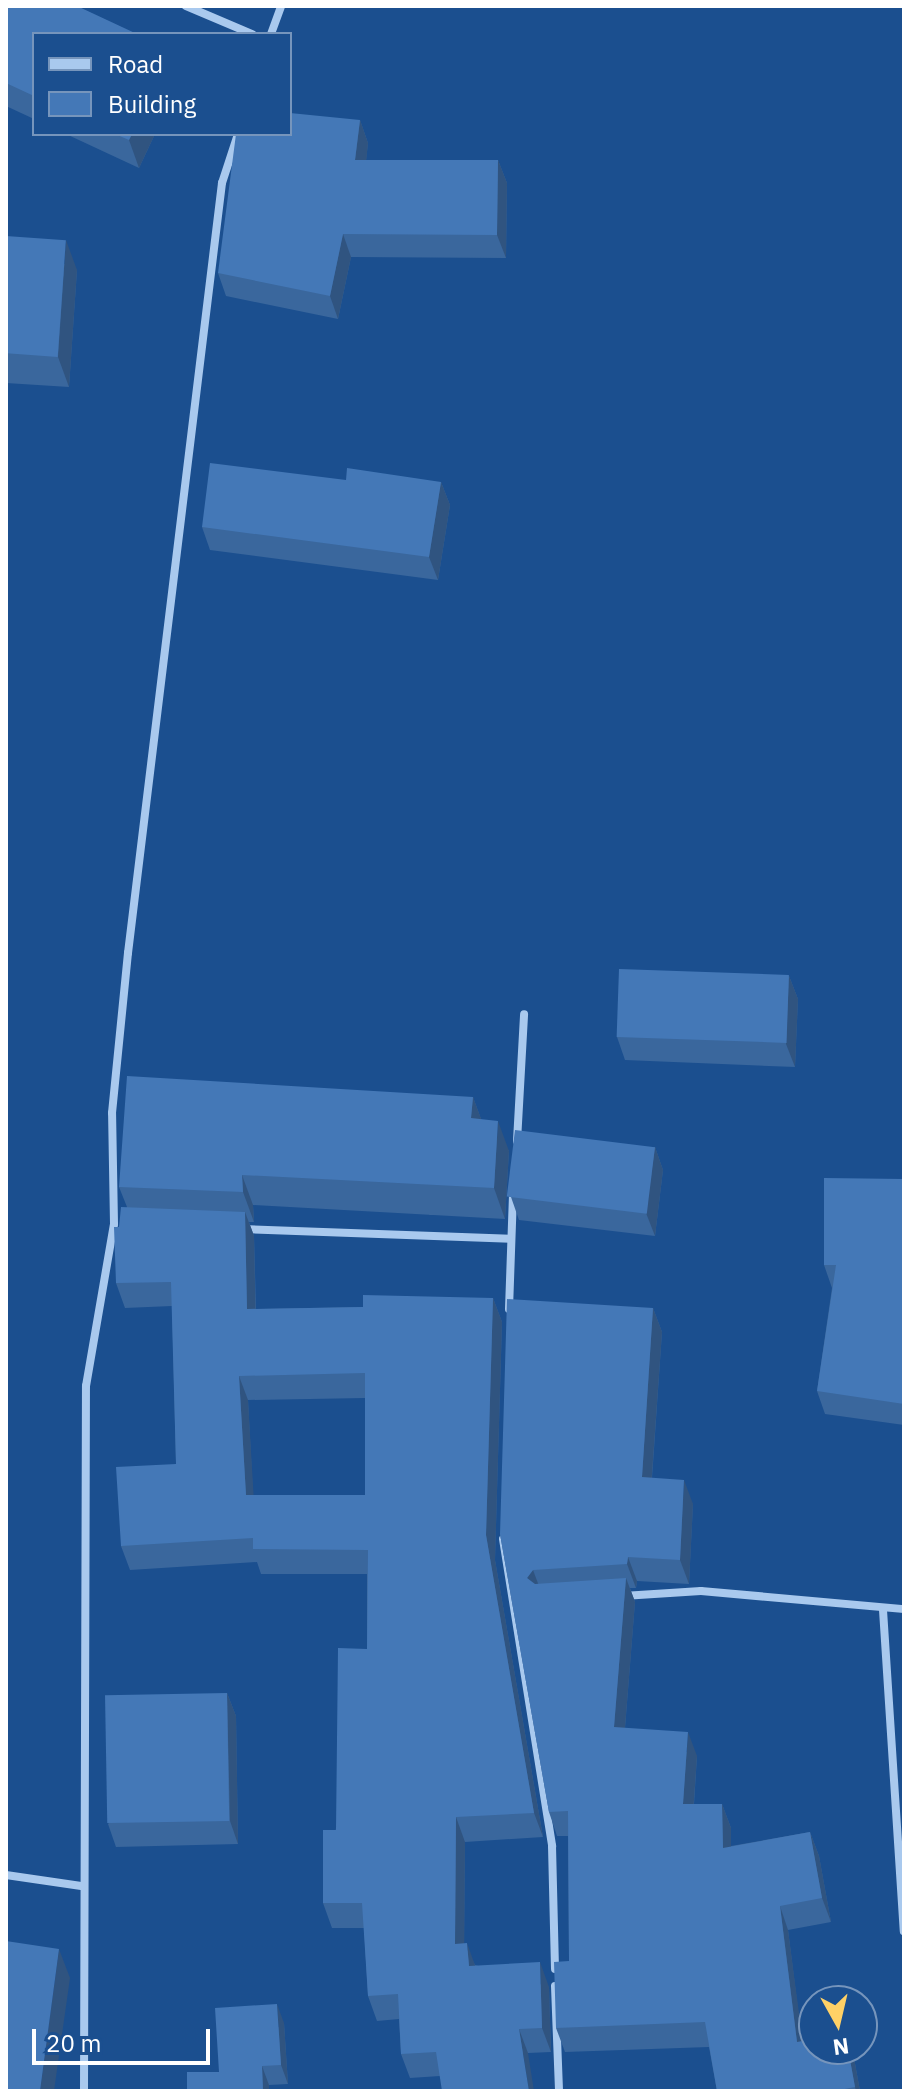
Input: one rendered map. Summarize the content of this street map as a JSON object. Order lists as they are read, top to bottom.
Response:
{
  "legend": ["Road", "Building"],
  "scale_bar": "20 m",
  "north": "bottom"
}
